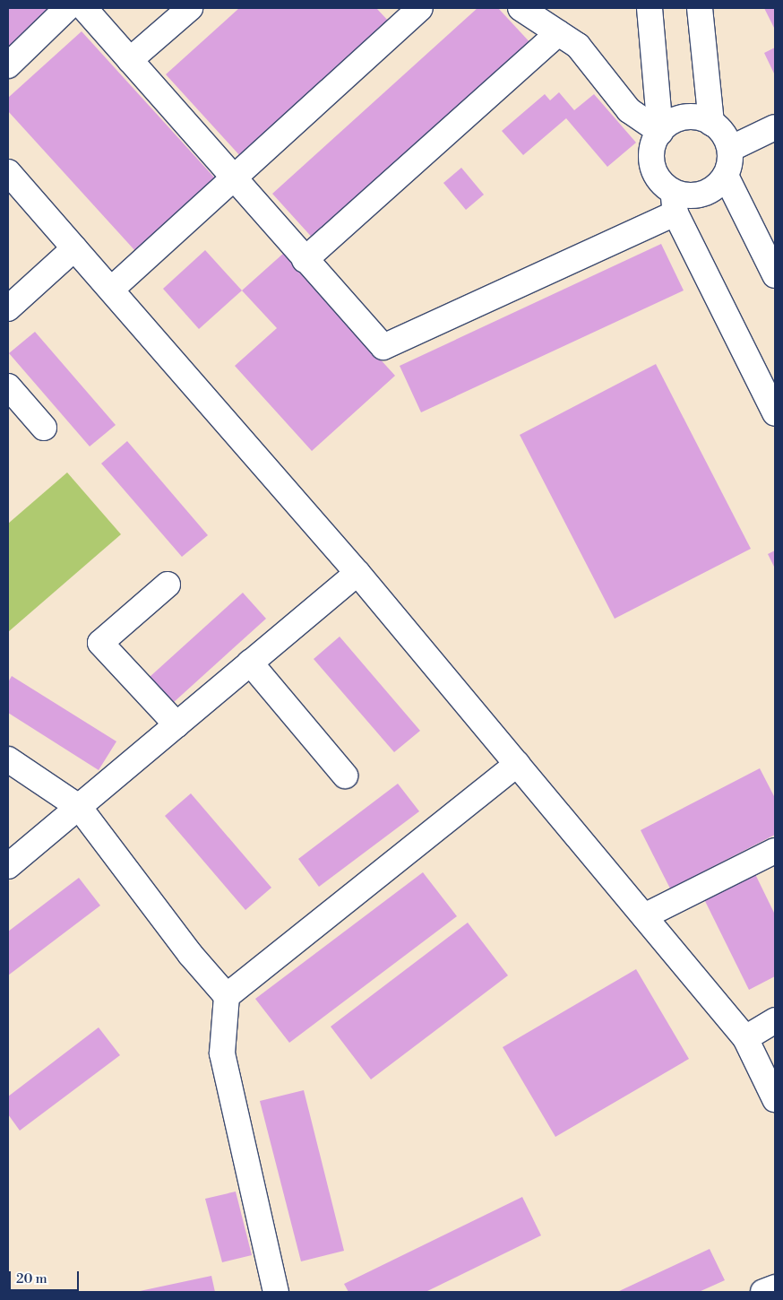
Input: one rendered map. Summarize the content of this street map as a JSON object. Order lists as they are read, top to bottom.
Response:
{
  "scale_bar": "20 m"
}
